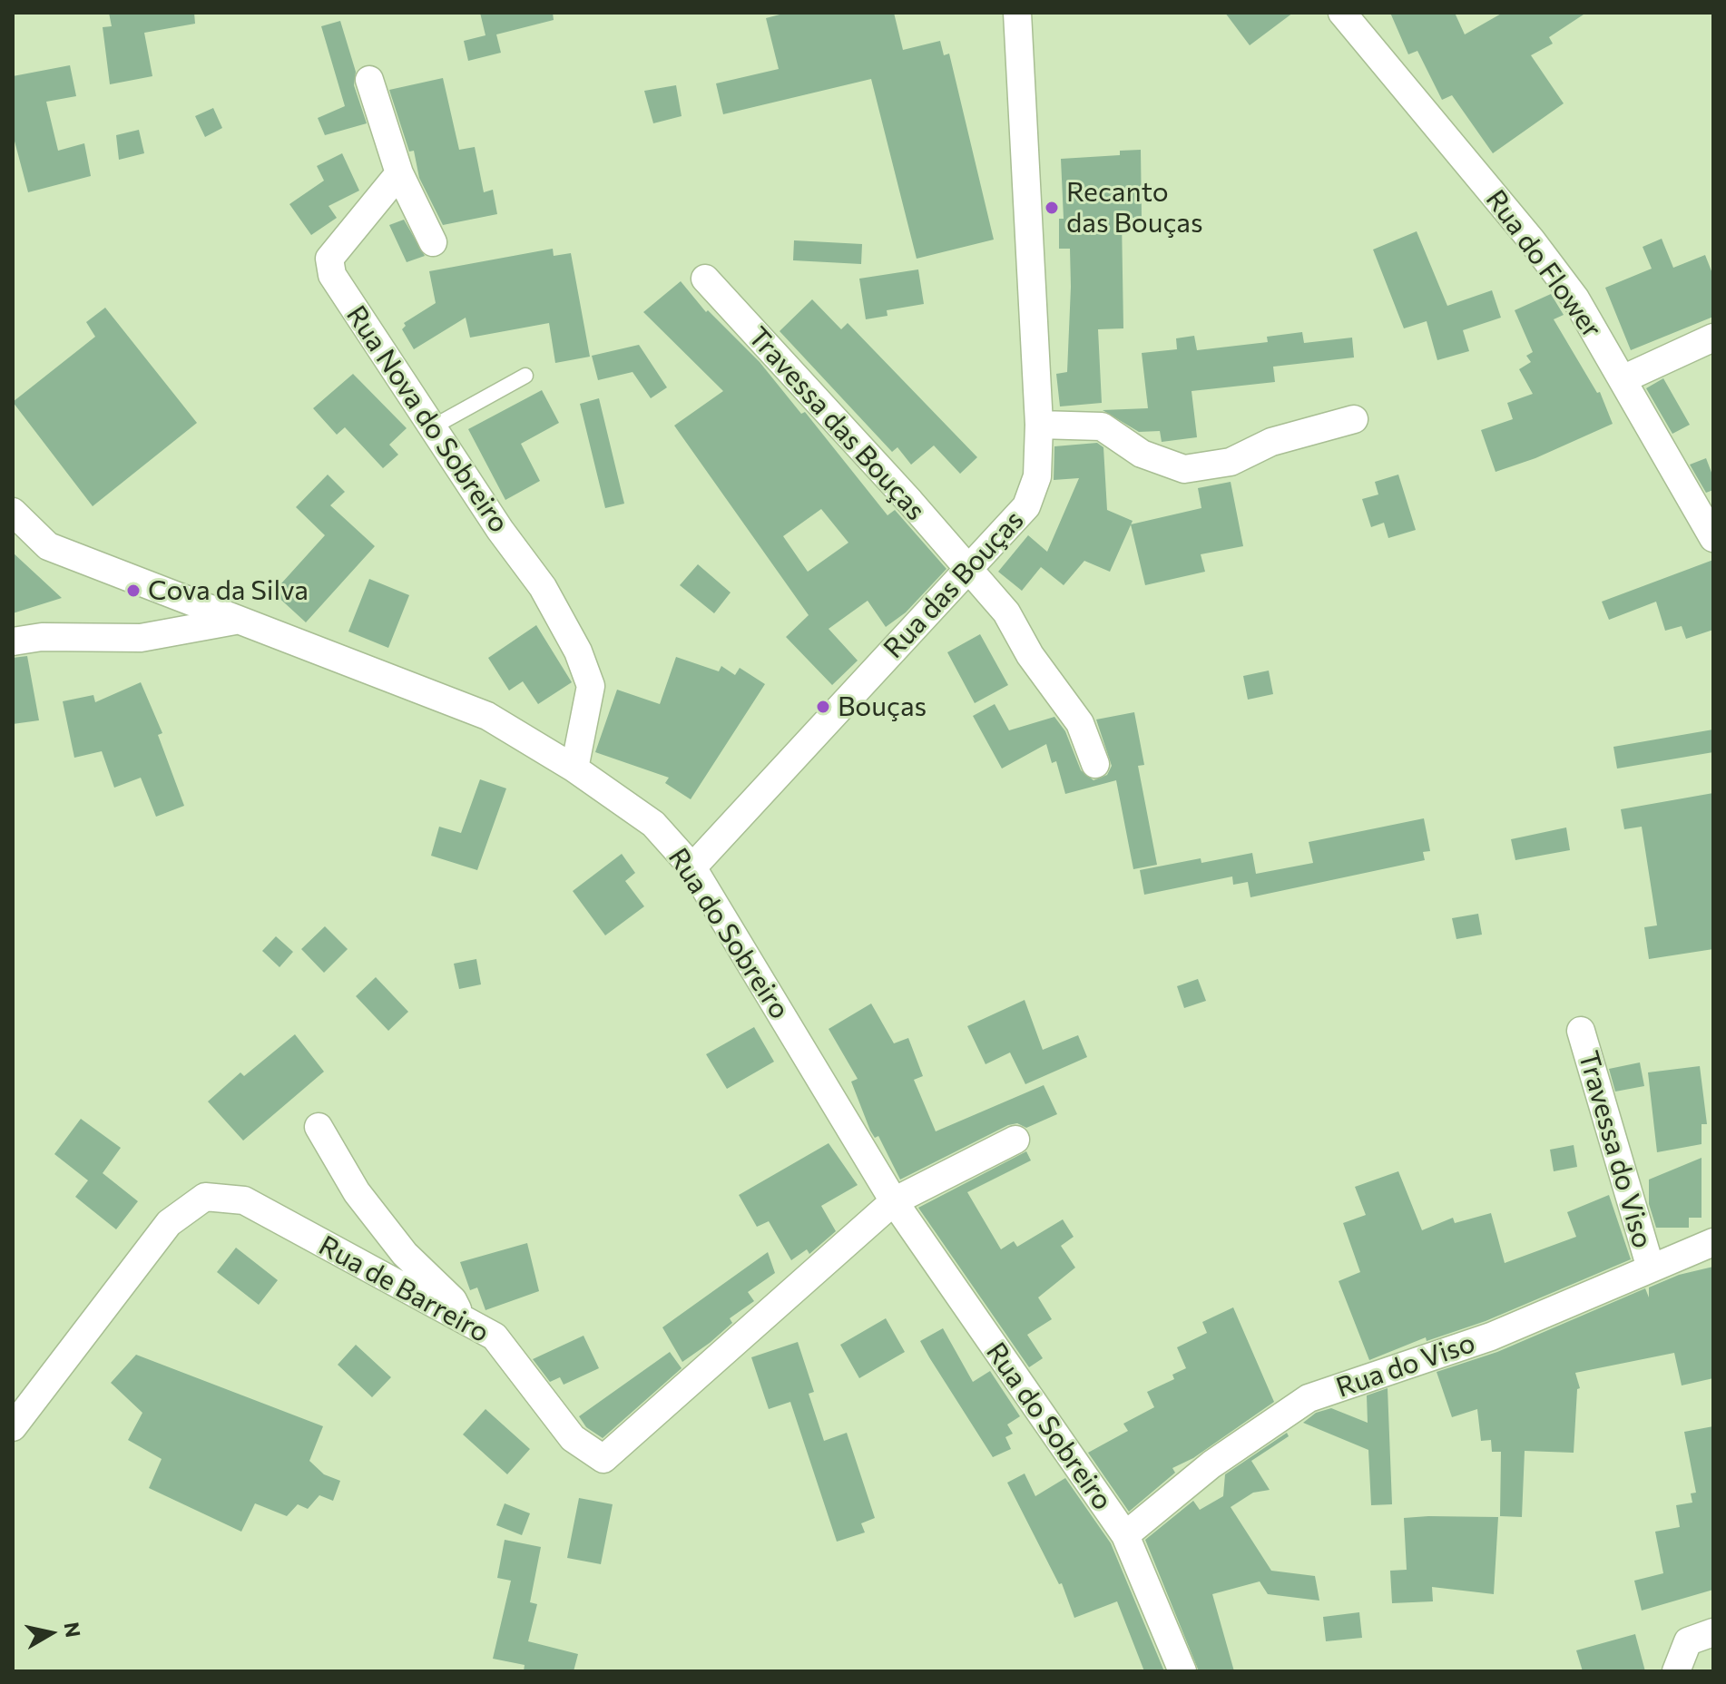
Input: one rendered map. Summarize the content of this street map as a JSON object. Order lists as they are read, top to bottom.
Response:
{
  "streets": {
    "street": [
      "Rua do Flower",
      "Rua Nova do Sobreiro",
      "Travessa das Bouças",
      "Rua das Bouças",
      "Rua do Sobreiro",
      "Travessa do Viso",
      "Rua de Barreiro",
      "Rua do Viso"
    ]
  },
  "crossings": [
    ["Rua Nova do Sobreiro", "Rua do Sobreiro"],
    ["Travessa das Bouças", "Rua das Bouças"],
    ["Rua das Bouças", "Rua do Sobreiro"],
    ["Rua do Sobreiro", "Rua de Barreiro"],
    ["Rua do Sobreiro", "Rua do Viso"],
    ["Travessa do Viso", "Rua do Viso"]
  ],
  "places": ["Recanto das Bouças", "Cova da Silva", "Bouças"],
  "north": "right"
}
